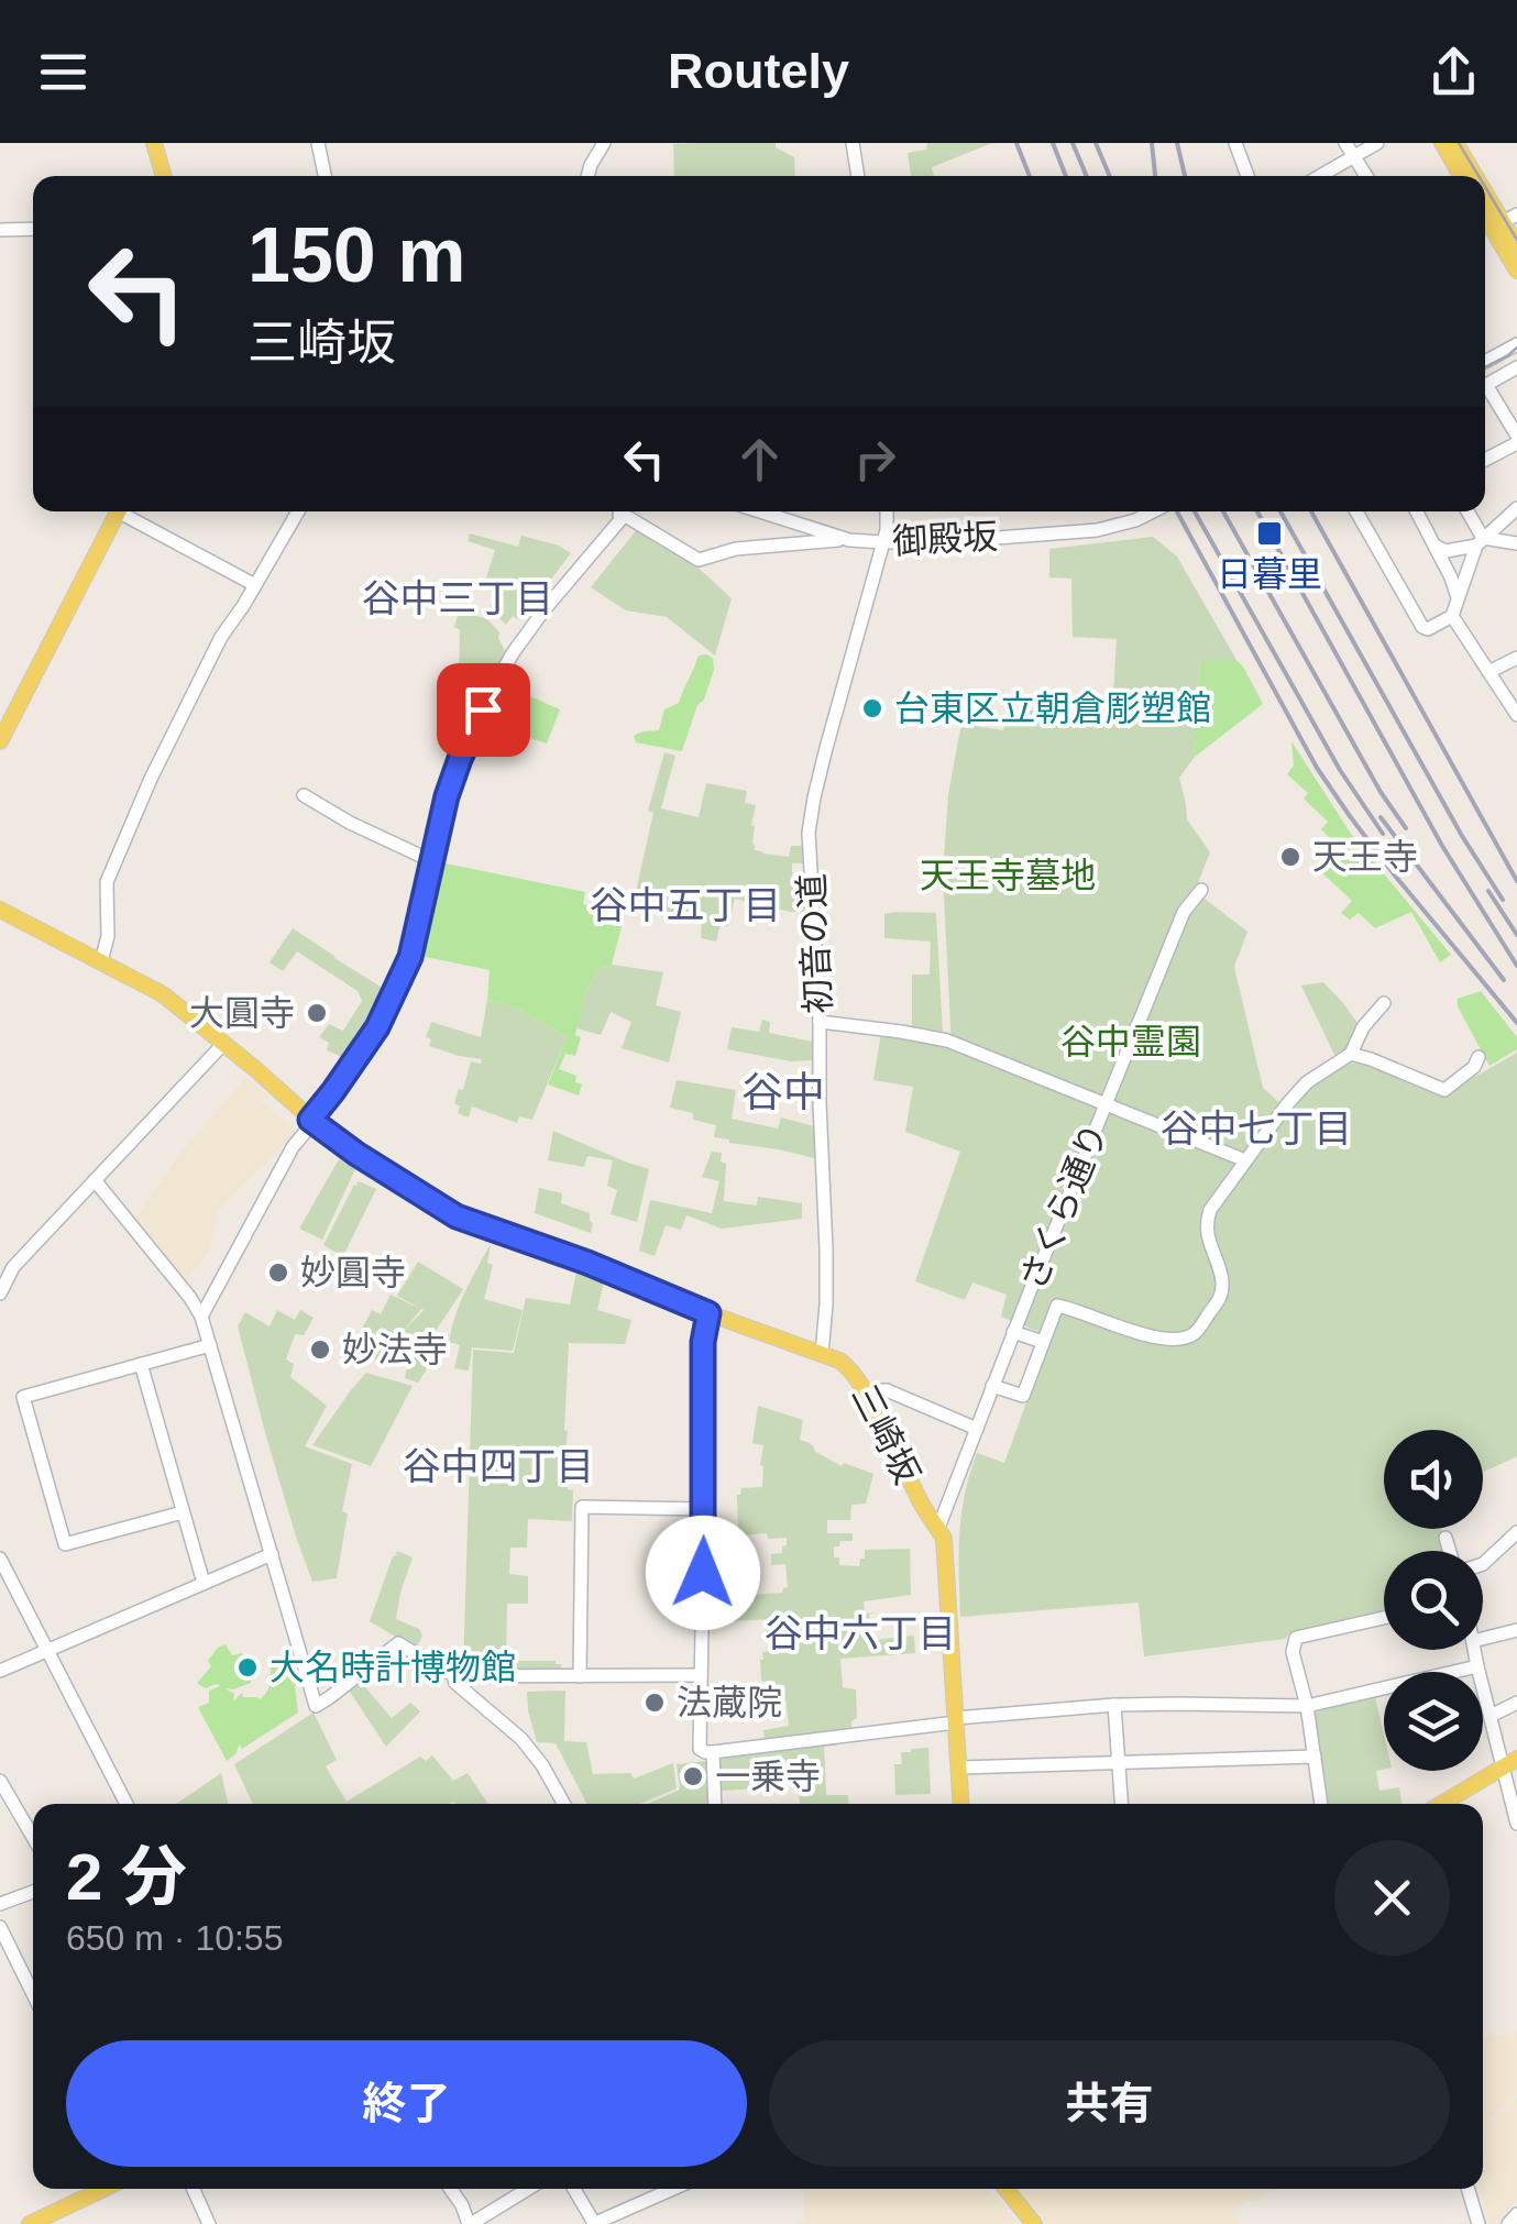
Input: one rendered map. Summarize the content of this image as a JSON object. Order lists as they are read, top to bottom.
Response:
{
  "streets": {
    "main road": ["三崎坂"],
    "street": ["御殿坂", "初音の道", "さくら通り"]
  },
  "crossings": [
    ["御殿坂", "初音の道"],
    ["初音の道", "三崎坂"],
    ["さくら通り", "三崎坂"]
  ],
  "districts": [
    "谷中三丁目",
    "谷中五丁目",
    "谷中",
    "谷中七丁目",
    "谷中四丁目",
    "谷中六丁目"
  ],
  "parks": ["天王寺墓地", "谷中霊園"],
  "places": {
    "transit": ["日暮里"],
    "other": [
      "台東区立朝倉彫塑館",
      "天王寺",
      "大圓寺",
      "妙圓寺",
      "妙法寺",
      "大名時計博物館",
      "法蔵院",
      "一乗寺"
    ]
  },
  "page": {
    "header": "Routely",
    "turn": ["150 m", "三崎坂"],
    "heading": ["2 分", "650 m · 10:55"],
    "buttons": ["終了", "共有"]
  }
}
